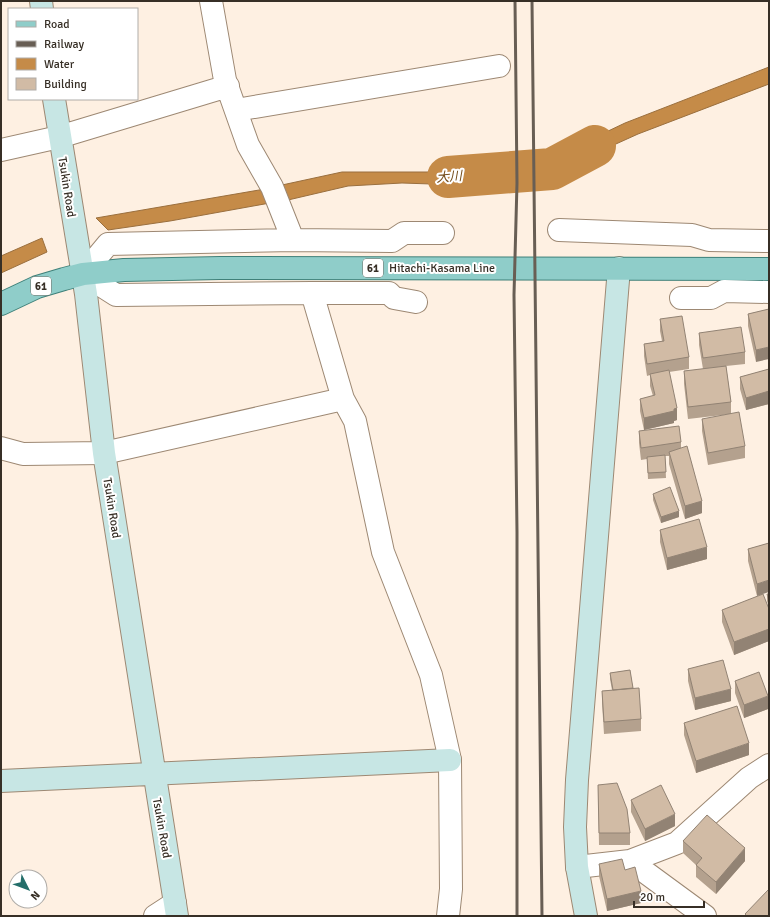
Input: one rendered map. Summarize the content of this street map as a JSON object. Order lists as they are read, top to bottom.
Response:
{
  "streets": {
    "main road": ["61", "Hitachi-Kasama Line"],
    "street": ["Tsukin Road"]
  },
  "crossings": [
    ["Tsukin Road", "Hitachi-Kasama Line"]
  ],
  "water": ["大川"],
  "legend": [
    "Road",
    "Railway",
    "Water",
    "Building"
  ],
  "scale_bar": "20 m",
  "north": "bottom right"
}
